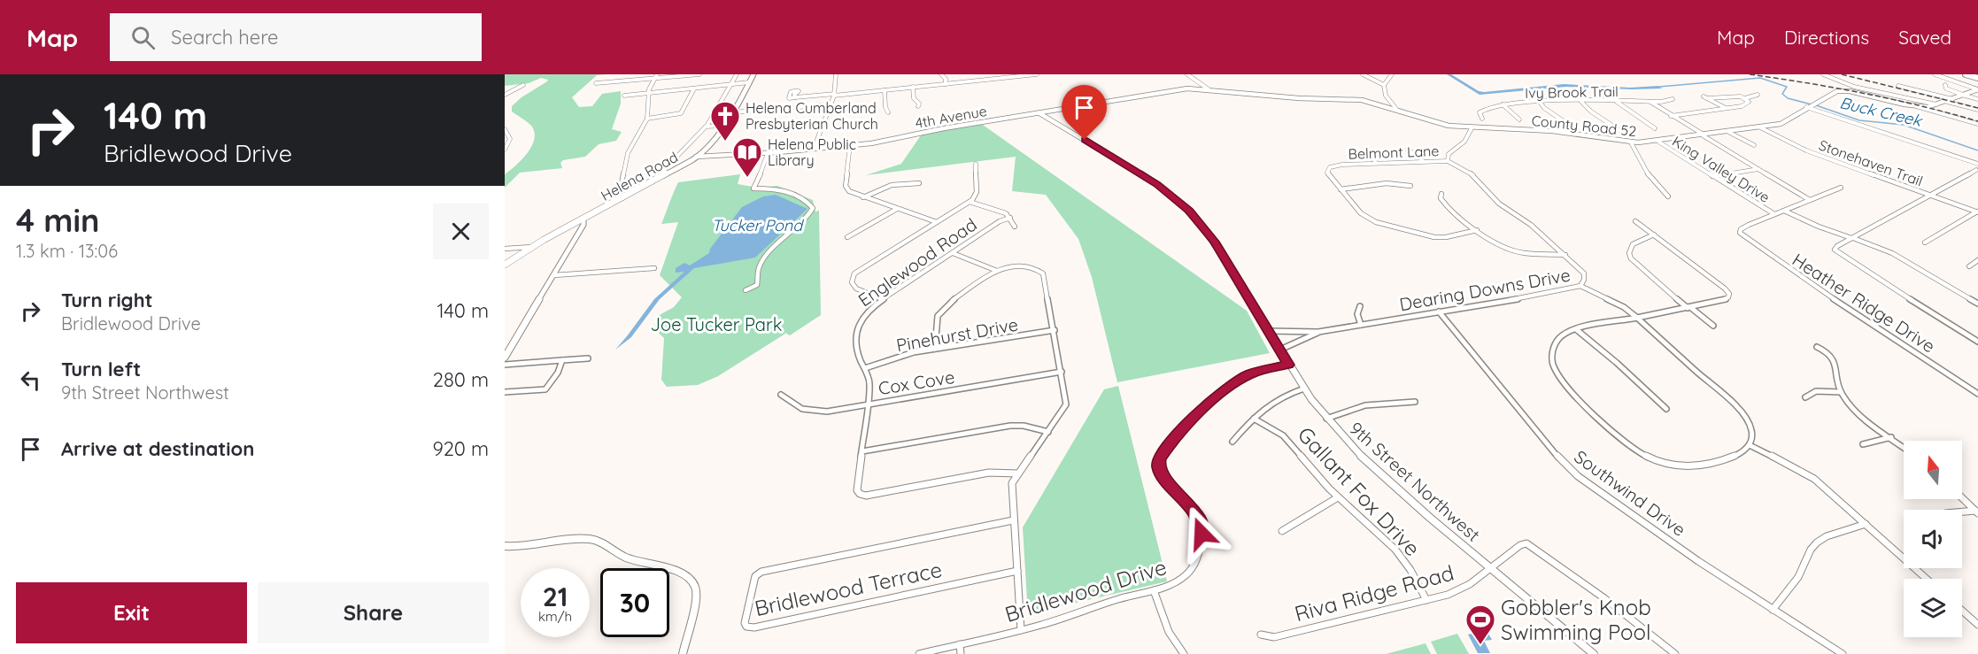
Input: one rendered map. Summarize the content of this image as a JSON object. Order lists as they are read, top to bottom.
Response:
{
  "streets": {
    "main road": ["Helena Road"],
    "street": [
      "Ivy Brook Trail",
      "4th Avenue",
      "County Road 52",
      "Belmont Lane",
      "Stonehaven Trail",
      "King Valley Drive",
      "Englewood Road",
      "Dearing Downs Drive",
      "Heather Ridge Drive",
      "Pinehurst Drive",
      "Cox Cove",
      "9th Street Northwest",
      "Gallant Fox Drive",
      "Southwind Drive",
      "Bridlewood Terrace",
      "Bridlewood Drive",
      "Riva Ridge Road"
    ]
  },
  "crossings": [
    ["4th Avenue", "County Road 52"],
    ["4th Avenue", "Helena Road"],
    ["4th Avenue", "9th Street Northwest"],
    ["County Road 52", "Stonehaven Trail"],
    ["County Road 52", "King Valley Drive"],
    ["Belmont Lane", "Dearing Downs Drive"],
    ["King Valley Drive", "Heather Ridge Drive"],
    ["Englewood Road", "Pinehurst Drive"],
    ["Englewood Road", "Cox Cove"],
    ["Dearing Downs Drive", "9th Street Northwest"],
    ["Dearing Downs Drive", "Southwind Drive"],
    ["9th Street Northwest", "Bridlewood Drive"],
    ["9th Street Northwest", "Riva Ridge Road"],
    ["Gallant Fox Drive", "Riva Ridge Road"]
  ],
  "water": ["Buck Creek", "Tucker Pond"],
  "parks": ["Joe Tucker Park"],
  "places": {
    "church": ["Helena Cumberland Presbyterian Church"],
    "library": ["Helena Public Library"],
    "sports": ["Gobbler's Knob Swimming Pool"]
  },
  "north": "top",
  "page": {
    "header": "Map",
    "search": "Search here",
    "nav": ["Map", "Directions", "Saved"],
    "turn": ["140 m", "Bridlewood Drive"],
    "heading": ["4 min", "1.3 km · 13:06"],
    "list": [
      {
        "name": "Turn right",
        "note": "Bridlewood Drive",
        "value": "140 m"
      },
      {
        "name": "Turn left",
        "note": "9th Street Northwest",
        "value": "280 m"
      },
      {
        "name": "Arrive at destination",
        "value": "920 m"
      }
    ],
    "speed": "21 km/h",
    "limit": "30",
    "buttons": ["Exit", "Share"]
  }
}
